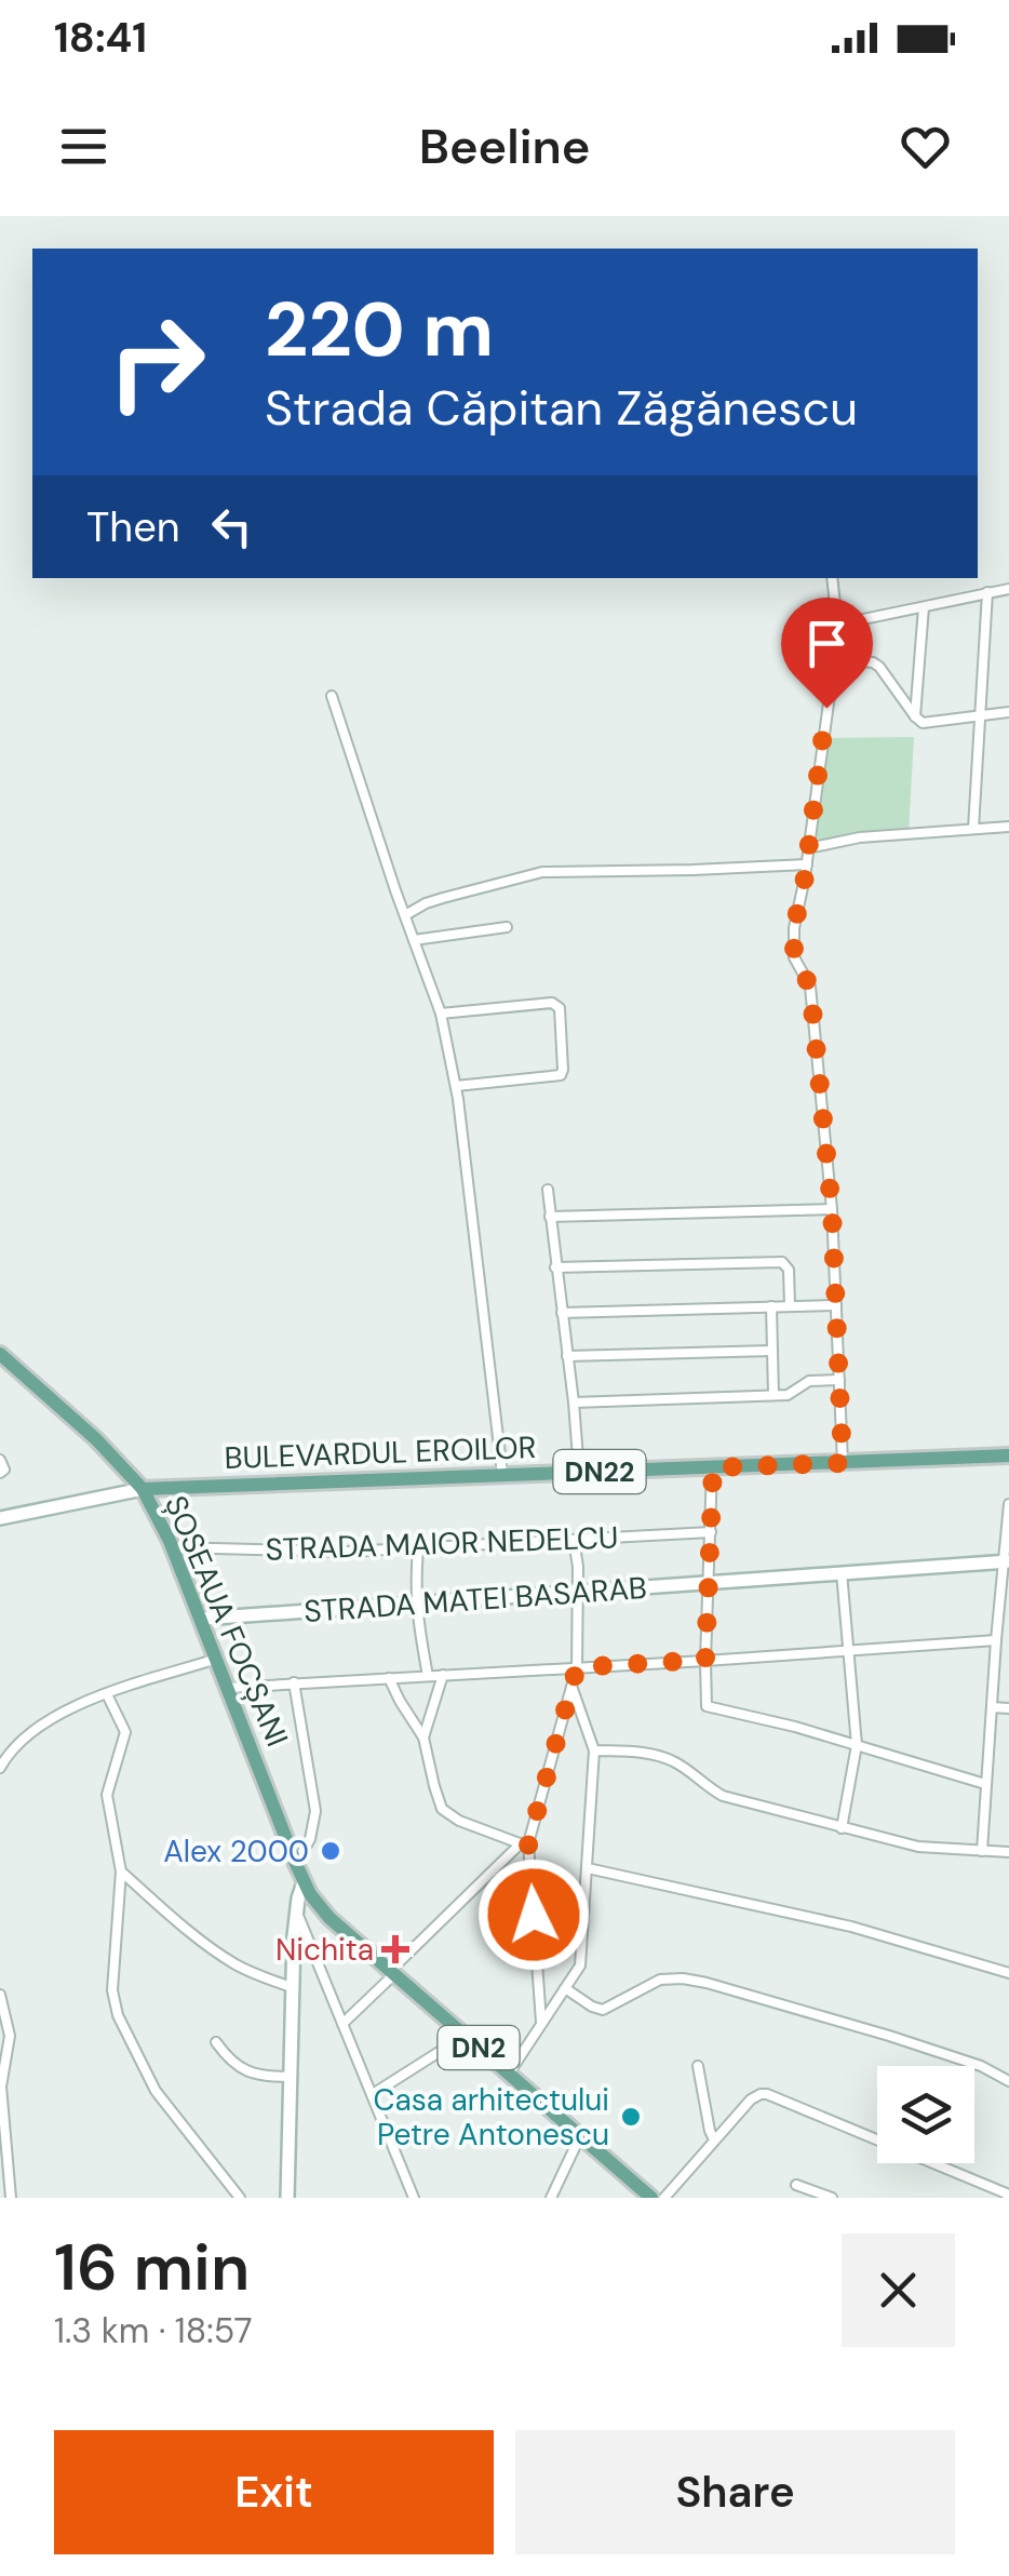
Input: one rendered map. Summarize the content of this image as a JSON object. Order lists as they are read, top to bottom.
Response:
{
  "streets": {
    "main road": [
      "BULEVARDUL EROILOR",
      "DN22",
      "ȘOSEAUA FOCȘANI",
      "DN2"
    ],
    "street": ["STRADA MAIOR NEDELCU", "STRADA MATEI BASARAB"]
  },
  "crossings": [
    ["BULEVARDUL EROILOR", "ȘOSEAUA FOCȘANI"],
    ["STRADA MAIOR NEDELCU", "ȘOSEAUA FOCȘANI"],
    ["STRADA MATEI BASARAB", "ȘOSEAUA FOCȘANI"],
    ["ȘOSEAUA FOCȘANI", "DN2"]
  ],
  "places": {
    "other": ["Alex 2000", "Casa arhitectului Petre Antonescu"],
    "health": ["Nichita"]
  },
  "page": {
    "status": "18:41",
    "header": "Beeline",
    "turn": ["220 m", "Strada Căpitan Zăgănescu"],
    "then": "Then",
    "heading": ["16 min", "1.3 km · 18:57"],
    "buttons": ["Exit", "Share"]
  }
}
